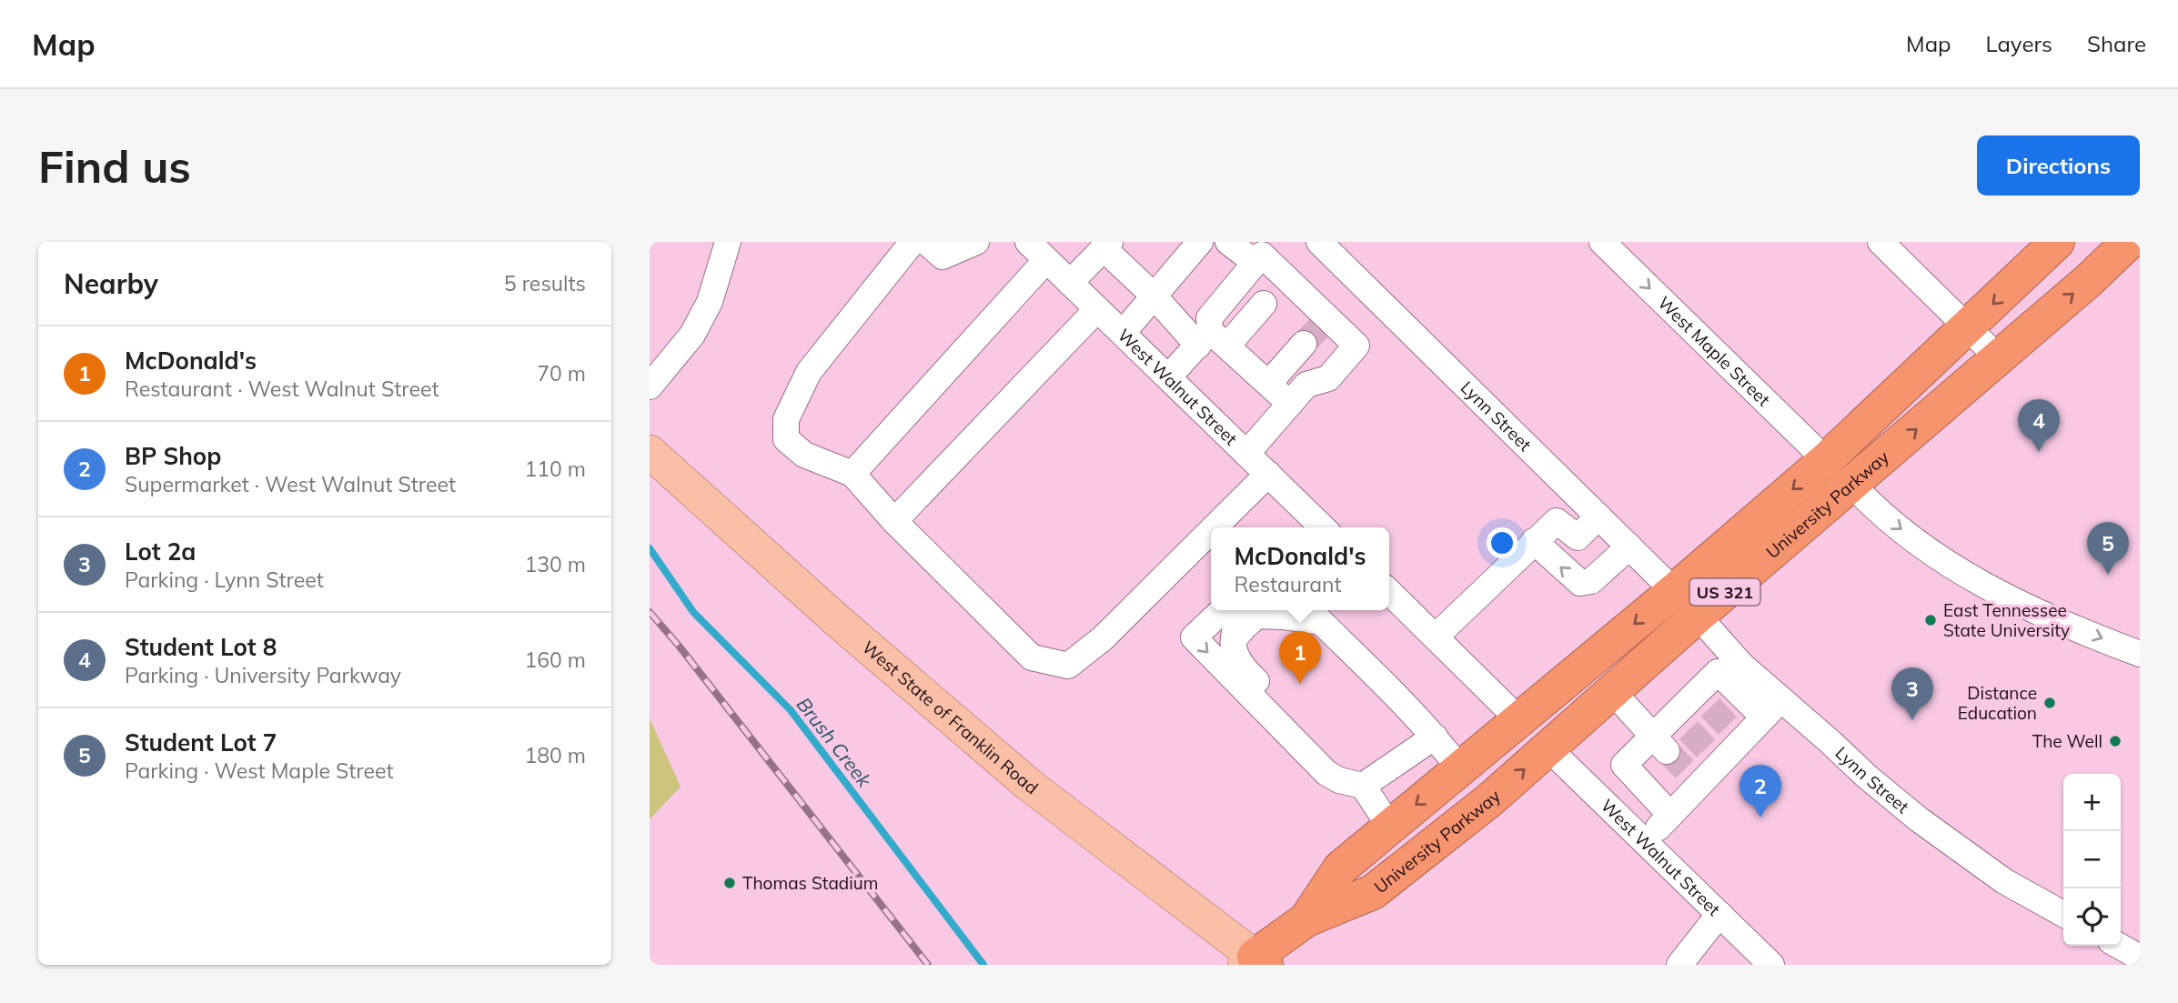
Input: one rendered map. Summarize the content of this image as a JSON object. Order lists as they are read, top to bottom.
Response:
{
  "streets": {
    "highway": ["University Parkway", "US 321"],
    "main road": ["West State of Franklin Road"],
    "street": ["West Maple Street", "West Walnut Street", "Lynn Street"]
  },
  "crossings": [
    ["West Maple Street", "University Parkway"],
    ["West Walnut Street", "University Parkway"],
    ["Lynn Street", "University Parkway"],
    ["University Parkway", "West State of Franklin Road"]
  ],
  "water": ["Brush Creek"],
  "places": [
    "East Tennessee State University",
    "Distance Education",
    "The Well",
    "Thomas Stadium"
  ],
  "page": {
    "header": "Map",
    "nav": ["Map", "Layers", "Share"],
    "buttons": "Directions",
    "title": "Find us",
    "heading": ["Nearby", "5 results"],
    "list": [
      {
        "mark": "1",
        "name": "McDonald's",
        "note": "Restaurant · West Walnut Street",
        "value": "70 m"
      },
      {
        "mark": "2",
        "name": "BP Shop",
        "note": "Supermarket · West Walnut Street",
        "value": "110 m"
      },
      {
        "mark": "3",
        "name": "Lot 2a",
        "note": "Parking · Lynn Street",
        "value": "130 m"
      },
      {
        "mark": "4",
        "name": "Student Lot 8",
        "note": "Parking · University Parkway",
        "value": "160 m"
      },
      {
        "mark": "5",
        "name": "Student Lot 7",
        "note": "Parking · West Maple Street",
        "value": "180 m"
      }
    ],
    "pins": [
      "4",
      "5",
      "1",
      "3",
      "2"
    ],
    "popup": ["McDonald's", "Restaurant"],
    "map_buttons": ["+", "−"]
  }
}
